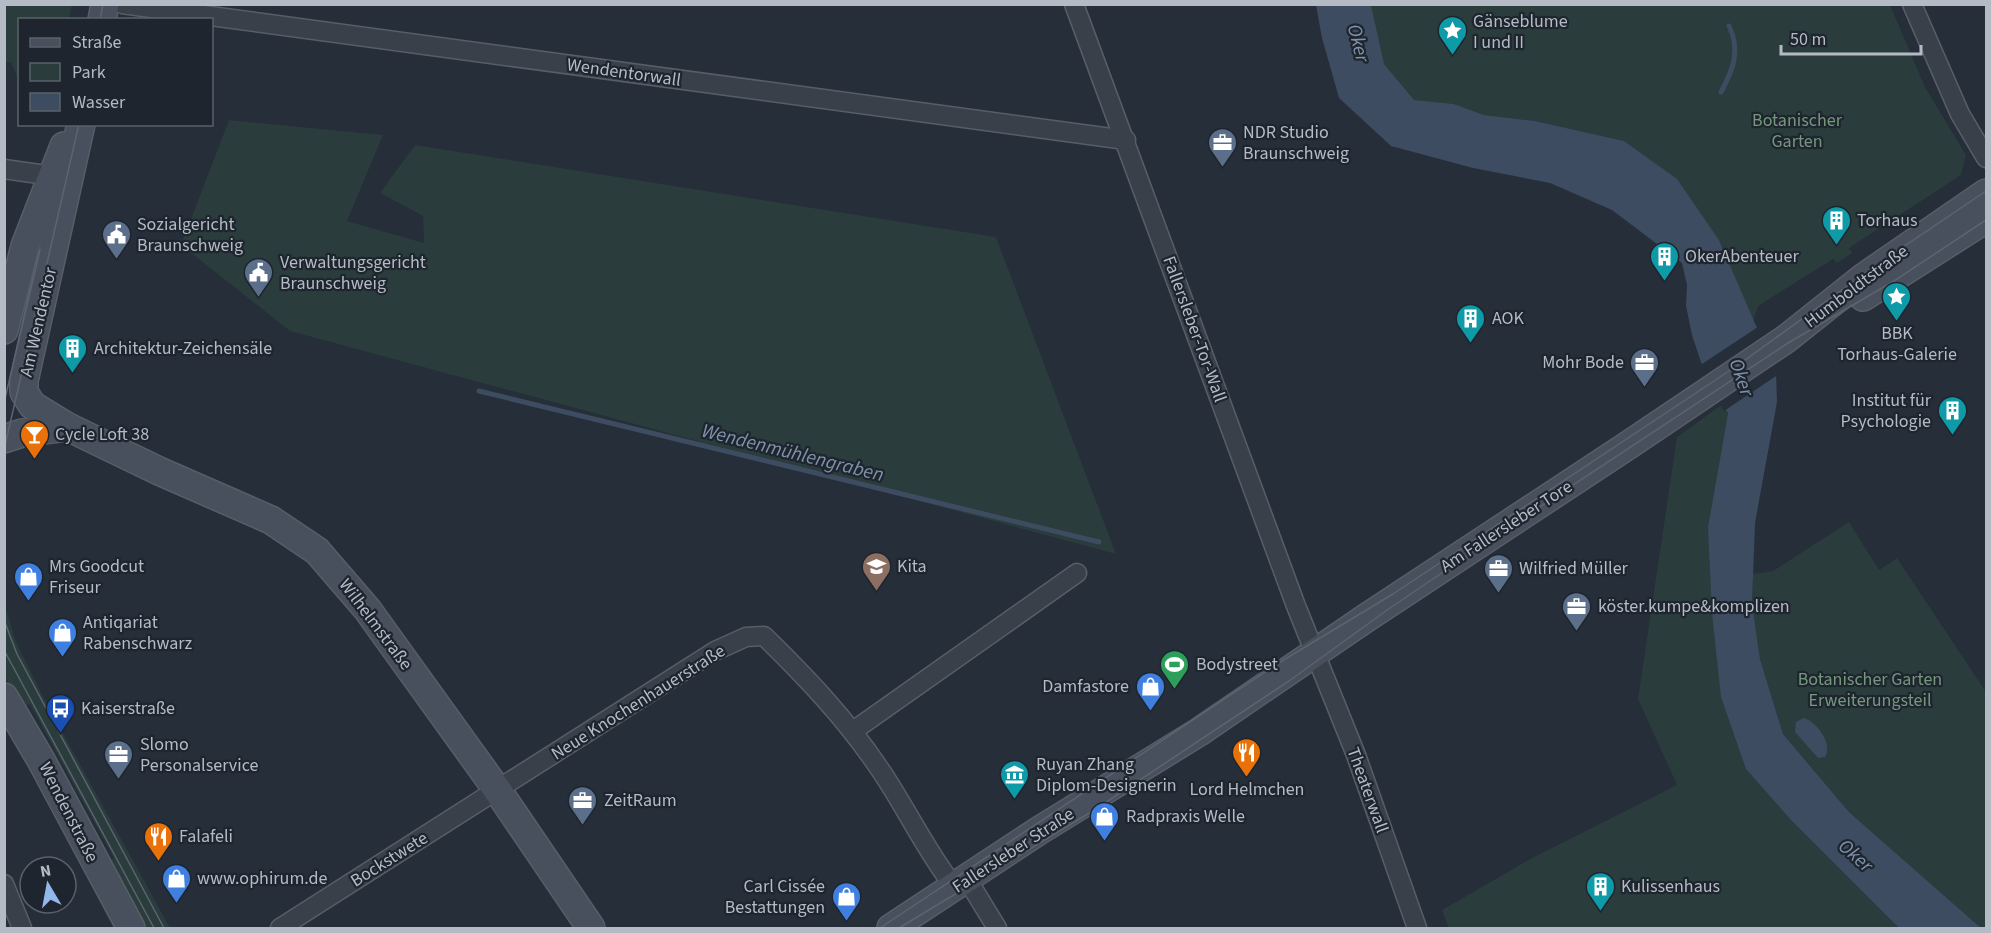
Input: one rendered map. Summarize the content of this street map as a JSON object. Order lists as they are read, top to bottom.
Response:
{
  "streets": {
    "main road": [
      "Humboldtstraße",
      "Am Wendentor",
      "Am Fallersleber Tore",
      "Wilhelmstraße",
      "Wendenstraße",
      "Fallersleber Straße"
    ],
    "street": [
      "Wendentorwall",
      "Fallersleber-Tor-Wall",
      "Neue Knochenhauerstraße",
      "Theaterwall",
      "Bockstwete"
    ]
  },
  "crossings": [
    ["Wendentorwall", "Fallersleber-Tor-Wall"],
    ["Humboldtstraße", "Am Fallersleber Tore"],
    ["Am Wendentor", "Wilhelmstraße"],
    ["Fallersleber-Tor-Wall", "Am Fallersleber Tore"],
    ["Fallersleber-Tor-Wall", "Theaterwall"],
    ["Fallersleber-Tor-Wall", "Fallersleber Straße"],
    ["Am Fallersleber Tore", "Theaterwall"],
    ["Am Fallersleber Tore", "Fallersleber Straße"],
    ["Wilhelmstraße", "Neue Knochenhauerstraße"],
    ["Wilhelmstraße", "Bockstwete"],
    ["Neue Knochenhauerstraße", "Fallersleber Straße"],
    ["Neue Knochenhauerstraße", "Bockstwete"],
    ["Theaterwall", "Fallersleber Straße"]
  ],
  "water": ["Oker", "Wendenmühlengraben"],
  "parks": ["Botanischer Garten", "Botanischer Garten Erweiterungsteil"],
  "places": {
    "place": ["Gänseblume I und II", "BBK Torhaus-Galerie"],
    "office": [
      "NDR Studio Braunschweig",
      "Mohr Bode",
      "Wilfried Müller",
      "köster.kumpe&komplizen",
      "Slomo Personalservice",
      "ZeitRaum"
    ],
    "building": [
      "Torhaus",
      "OkerAbenteuer",
      "AOK",
      "Architektur-Zeichensäle",
      "Institut für Psychologie",
      "Kulissenhaus"
    ],
    "public building": ["Sozialgericht Braunschweig", "Verwaltungsgericht Braunschweig"],
    "bar": ["Cycle Loft 38"],
    "school or university": ["Kita"],
    "shop": [
      "Mrs Goodcut Friseur",
      "Antiqariat Rabenschwarz",
      "Damfastore",
      "Radpraxis Welle",
      "www.ophirum.de",
      "Carl Cissée Bestattungen"
    ],
    "sports": ["Bodystreet"],
    "bus stop": ["Kaiserstraße"],
    "restaurant": ["Lord Helmchen", "Falafeli"],
    "museum": ["Ruyan Zhang Diplom-Designerin"]
  },
  "legend": ["Straße", "Park", "Wasser"],
  "scale_bar": "50 m",
  "north": "top"
}
